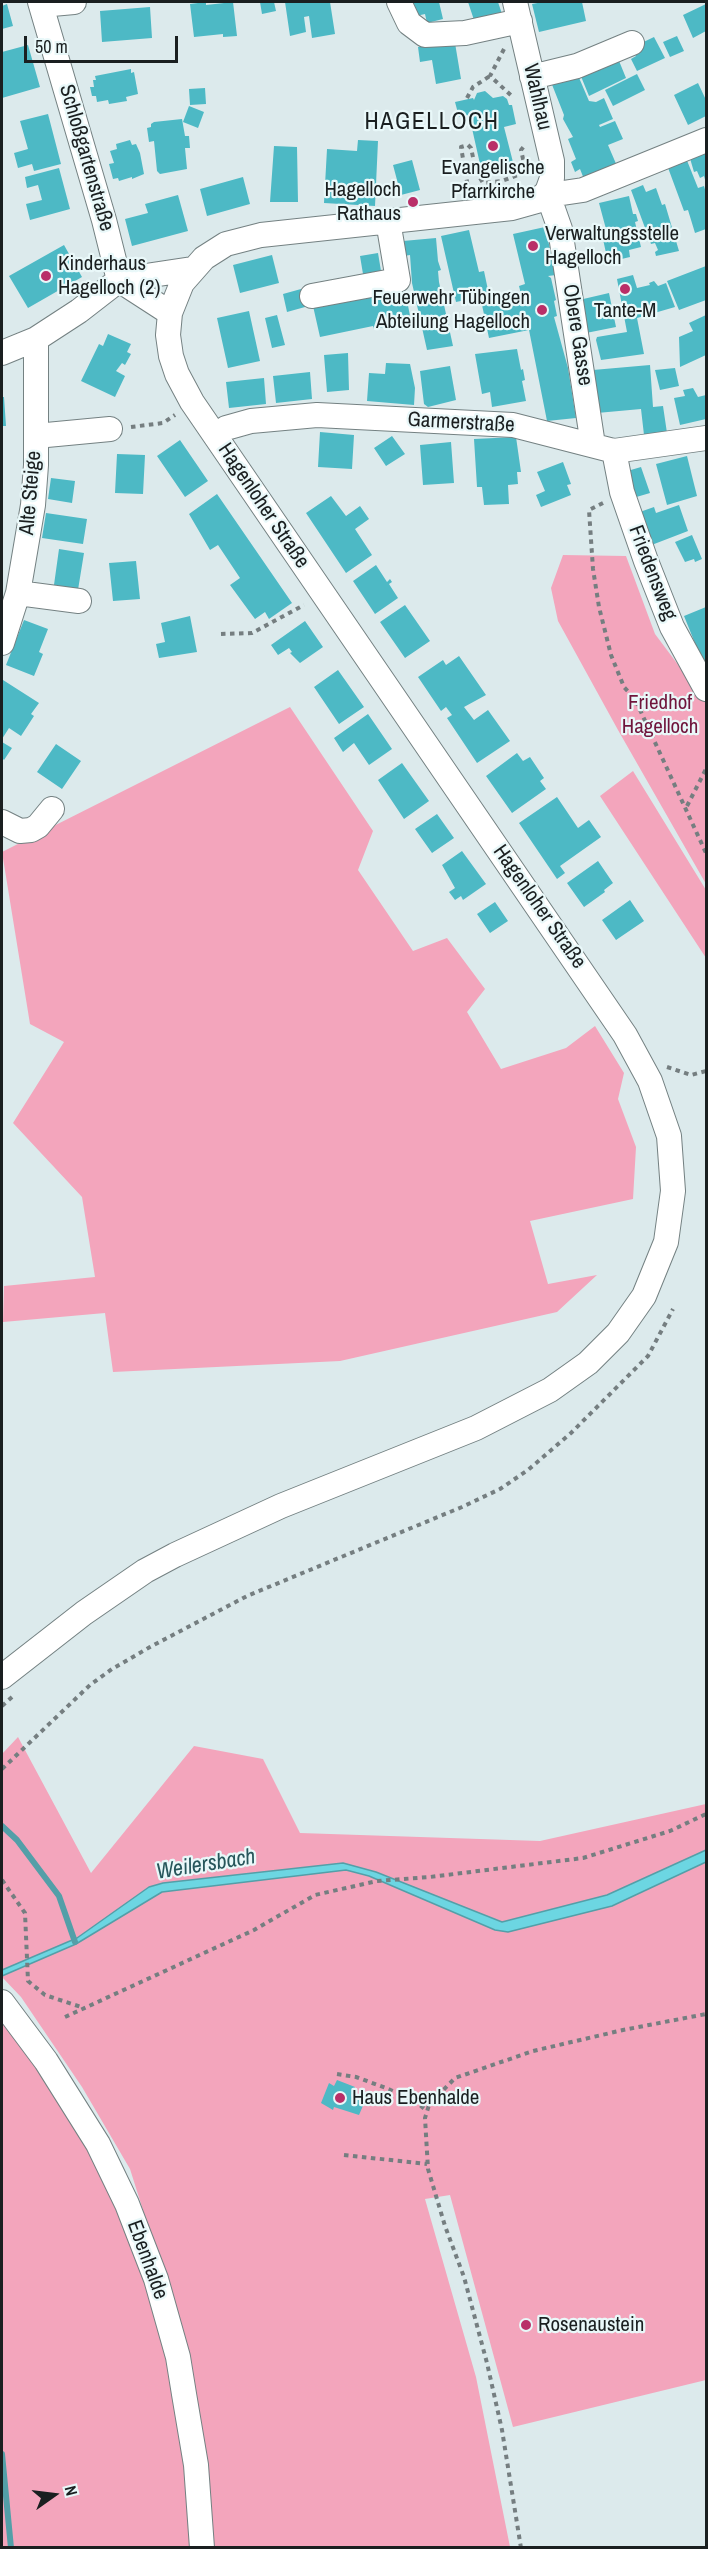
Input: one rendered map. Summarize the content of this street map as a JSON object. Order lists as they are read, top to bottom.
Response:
{
  "streets": {
    "street": [
      "Wahlhau",
      "Schloßgartenstraße",
      "Obere Gasse",
      "Garmerstraße",
      "Alte Steige",
      "Hagenloher Straße",
      "Friedensweg",
      "Ebenhalde"
    ]
  },
  "crossings": [
    ["Wahlhau", "Obere Gasse"],
    ["Wahlhau", "Hagenloher Straße"],
    ["Obere Gasse", "Garmerstraße"],
    ["Obere Gasse", "Hagenloher Straße"],
    ["Obere Gasse", "Friedensweg"],
    ["Garmerstraße", "Hagenloher Straße"],
    ["Garmerstraße", "Friedensweg"]
  ],
  "districts": ["HAGELLOCH"],
  "water": ["Weilersbach"],
  "parks": ["Friedhof Hagelloch"],
  "places": [
    "Evangelische Pfarrkirche",
    "Hagelloch Rathaus",
    "Verwaltungsstelle Hagelloch",
    "Kinderhaus Hagelloch (2)",
    "Tante-M",
    "Feuerwehr Tübingen Abteilung Hagelloch",
    "Haus Ebenhalde",
    "Rosenaustein"
  ],
  "scale_bar": "50 m",
  "north": "right"
}
